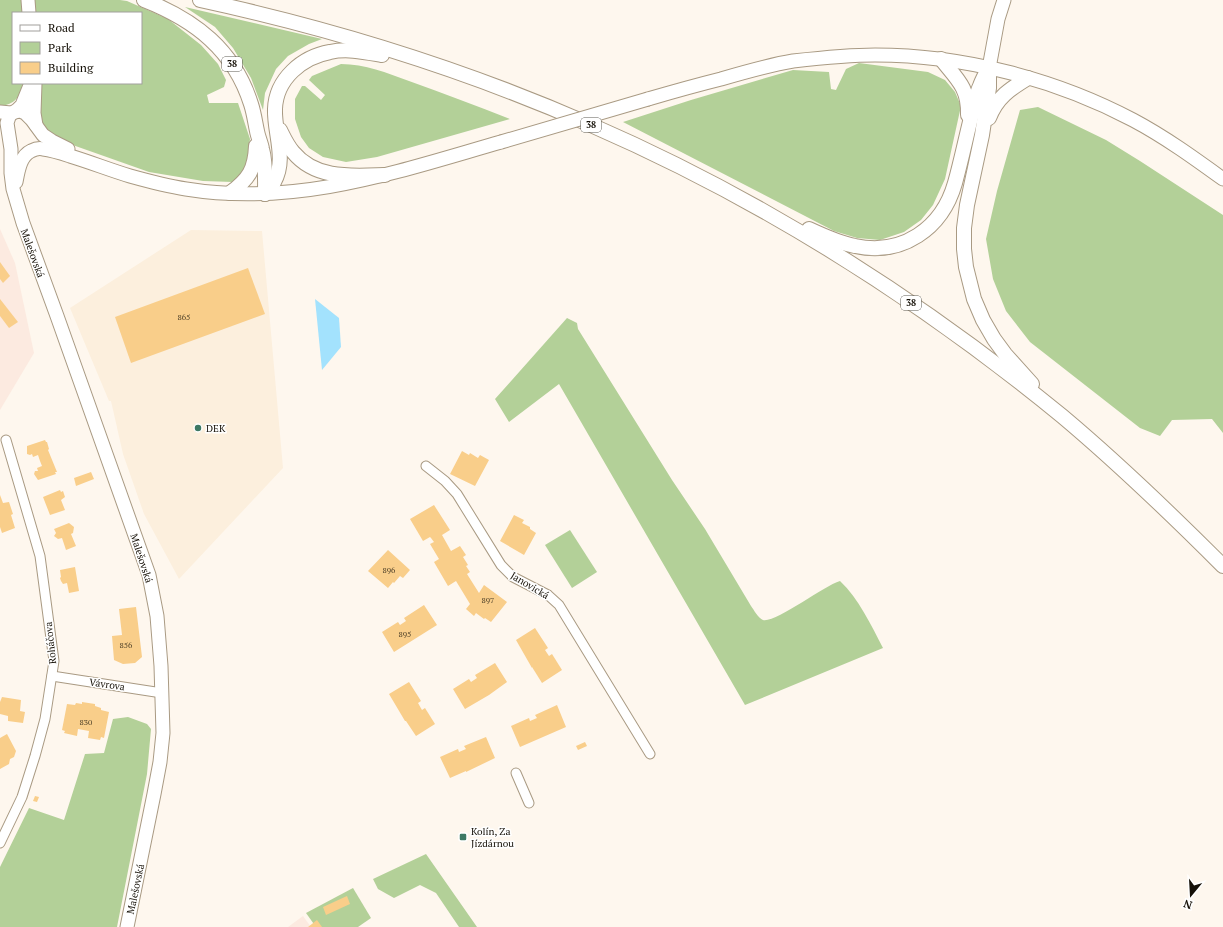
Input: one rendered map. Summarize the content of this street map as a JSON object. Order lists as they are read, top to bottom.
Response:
{
  "streets": {
    "main road": ["38", "Malešovská"],
    "street": ["Janovická", "Roháčova", "Vávrova"]
  },
  "crossings": [
    ["Malešovská", "Vávrova"],
    ["Roháčova", "Vávrova"]
  ],
  "places": {
    "other": ["DEK"],
    "transit": ["Kolín, Za Jízdárnou"]
  },
  "house_numbers": [
    "865",
    "896",
    "897",
    "895",
    "856",
    "830"
  ],
  "legend": ["Road", "Park", "Building"],
  "north": "bottom"
}
